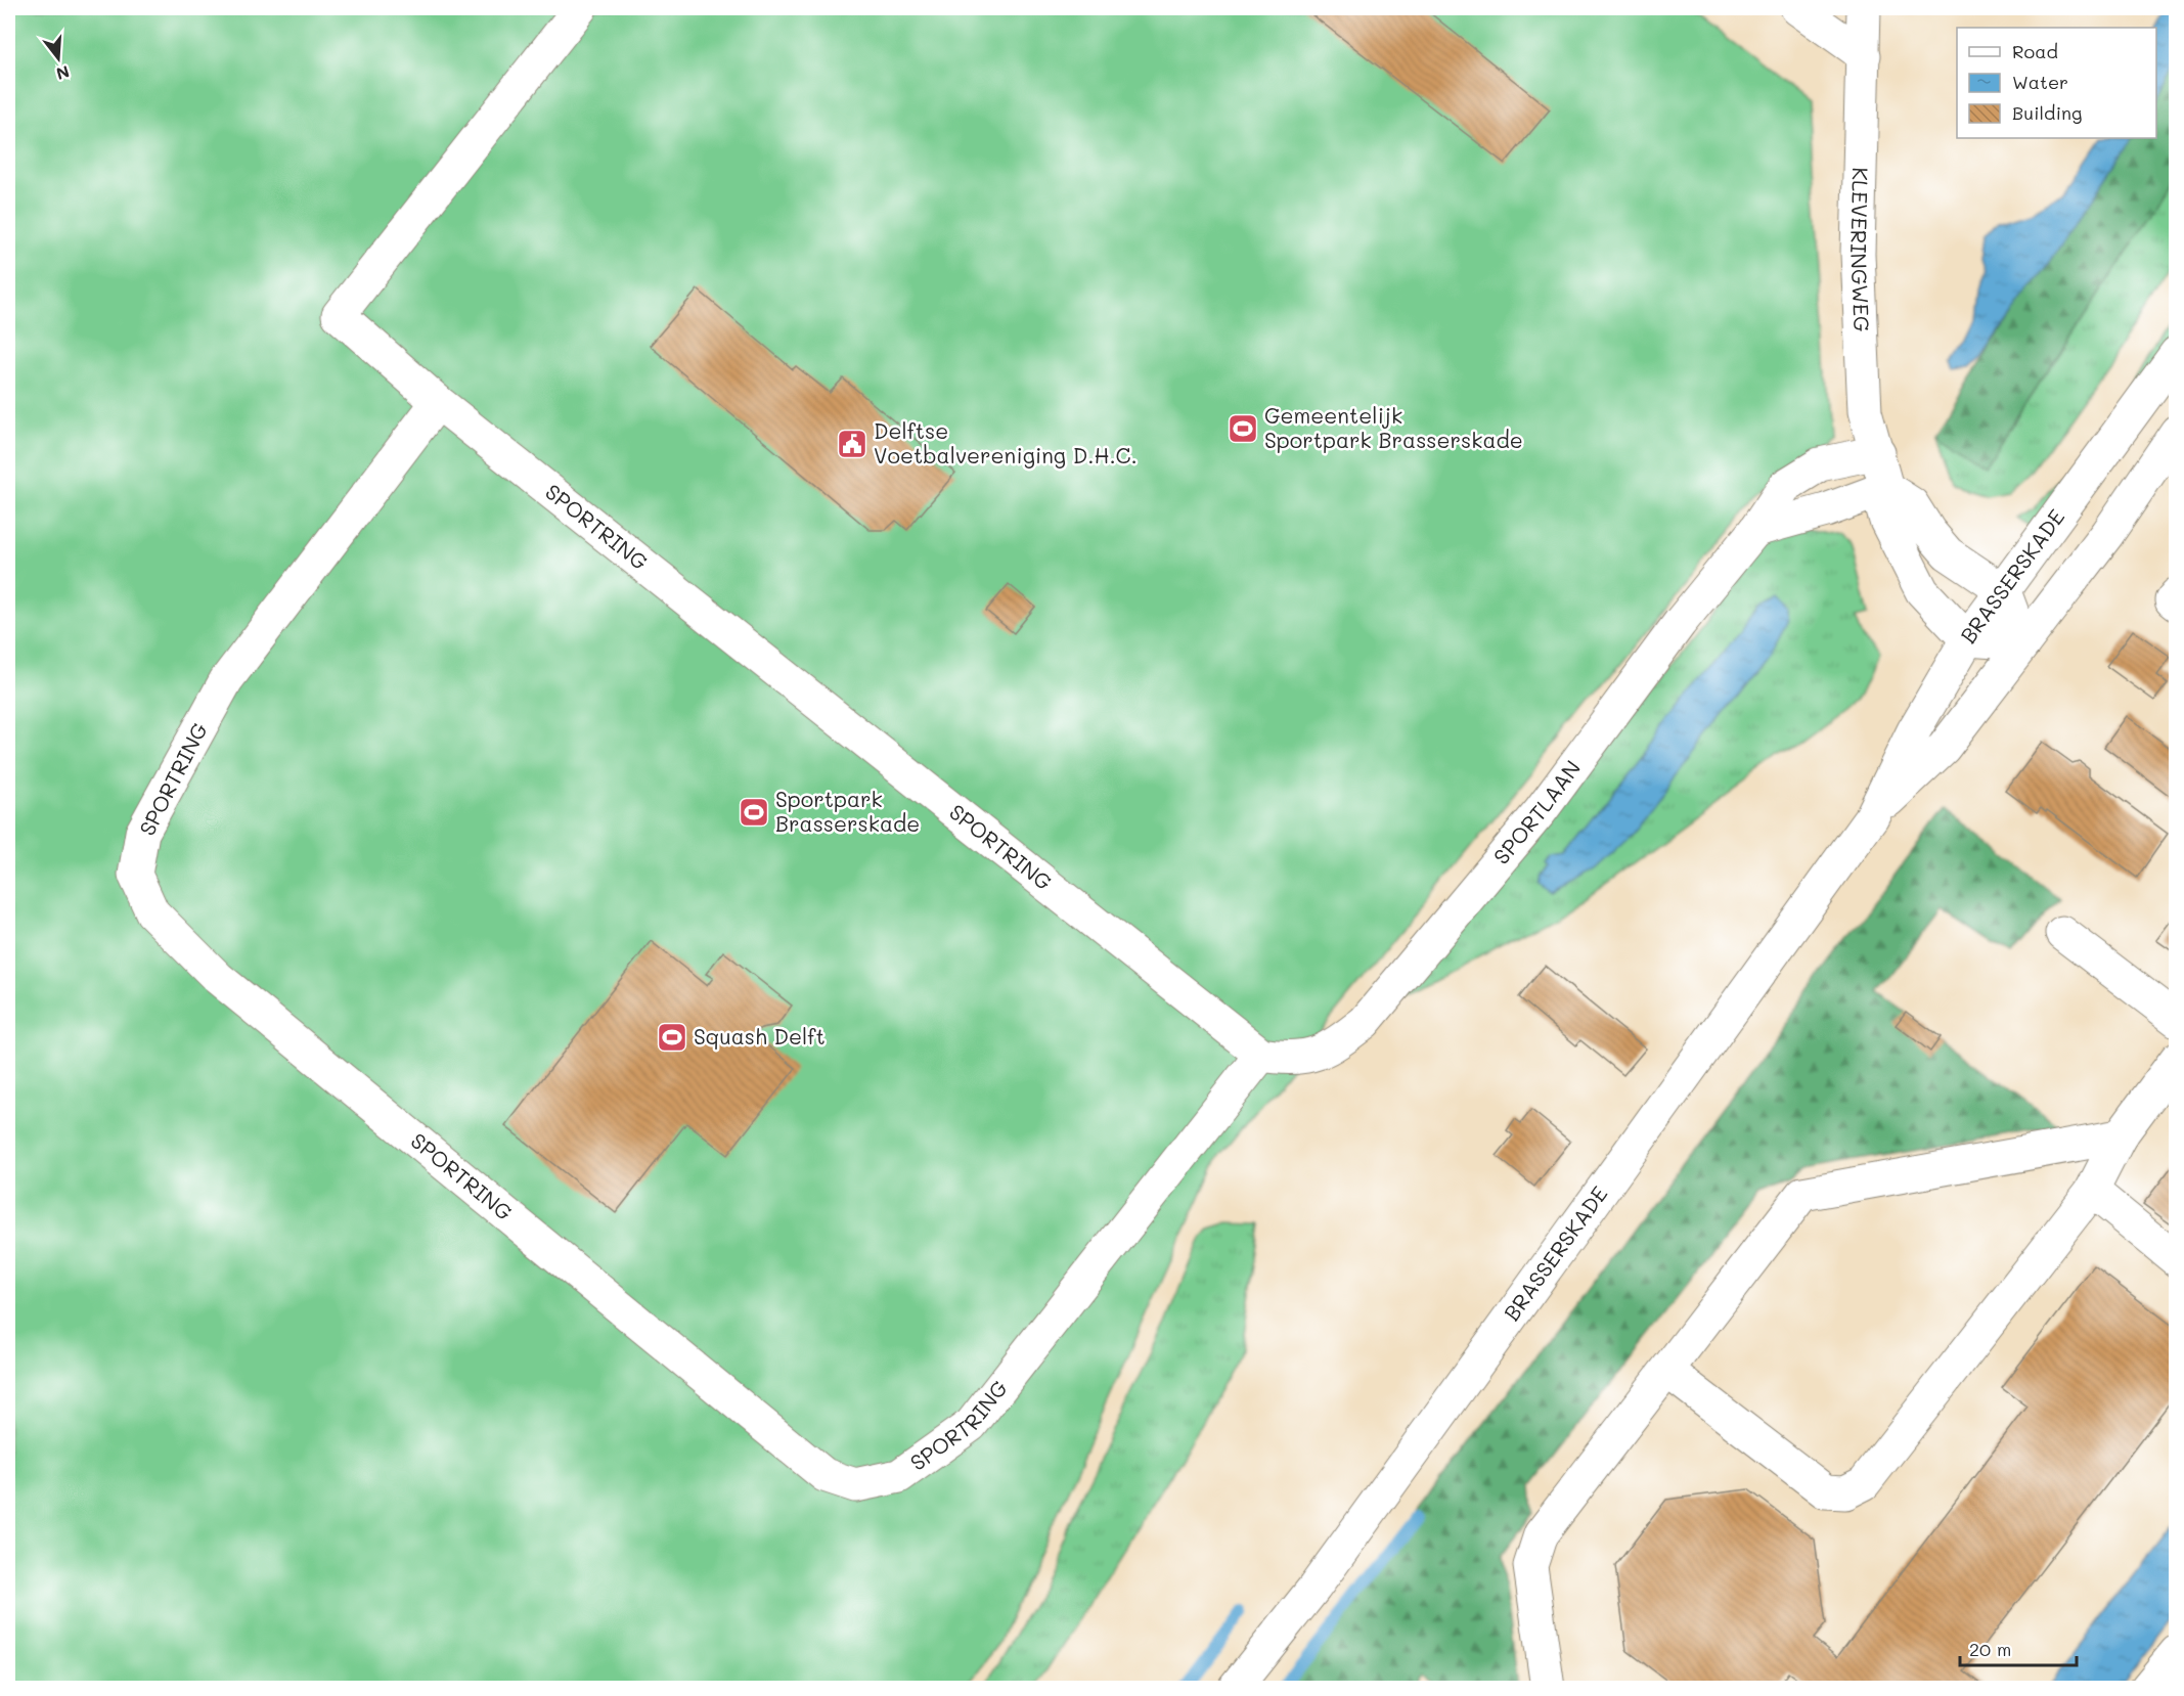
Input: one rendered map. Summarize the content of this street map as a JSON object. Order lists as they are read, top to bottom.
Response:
{
  "streets": {
    "street": [
      "KLEVERINGWEG",
      "SPORTRING",
      "BRASSERSKADE",
      "SPORTLAAN"
    ]
  },
  "crossings": [
    ["KLEVERINGWEG", "BRASSERSKADE"],
    ["KLEVERINGWEG", "SPORTLAAN"],
    ["SPORTRING", "SPORTLAAN"]
  ],
  "places": {
    "sports": ["Gemeentelijk Sportpark Brasserskade", "Sportpark Brasserskade", "Squash Delft"],
    "public building": ["Delftse Voetbalvereniging D.H.C."]
  },
  "legend": ["Road", "Water", "Building"],
  "scale_bar": "20 m",
  "north": "bottom"
}
